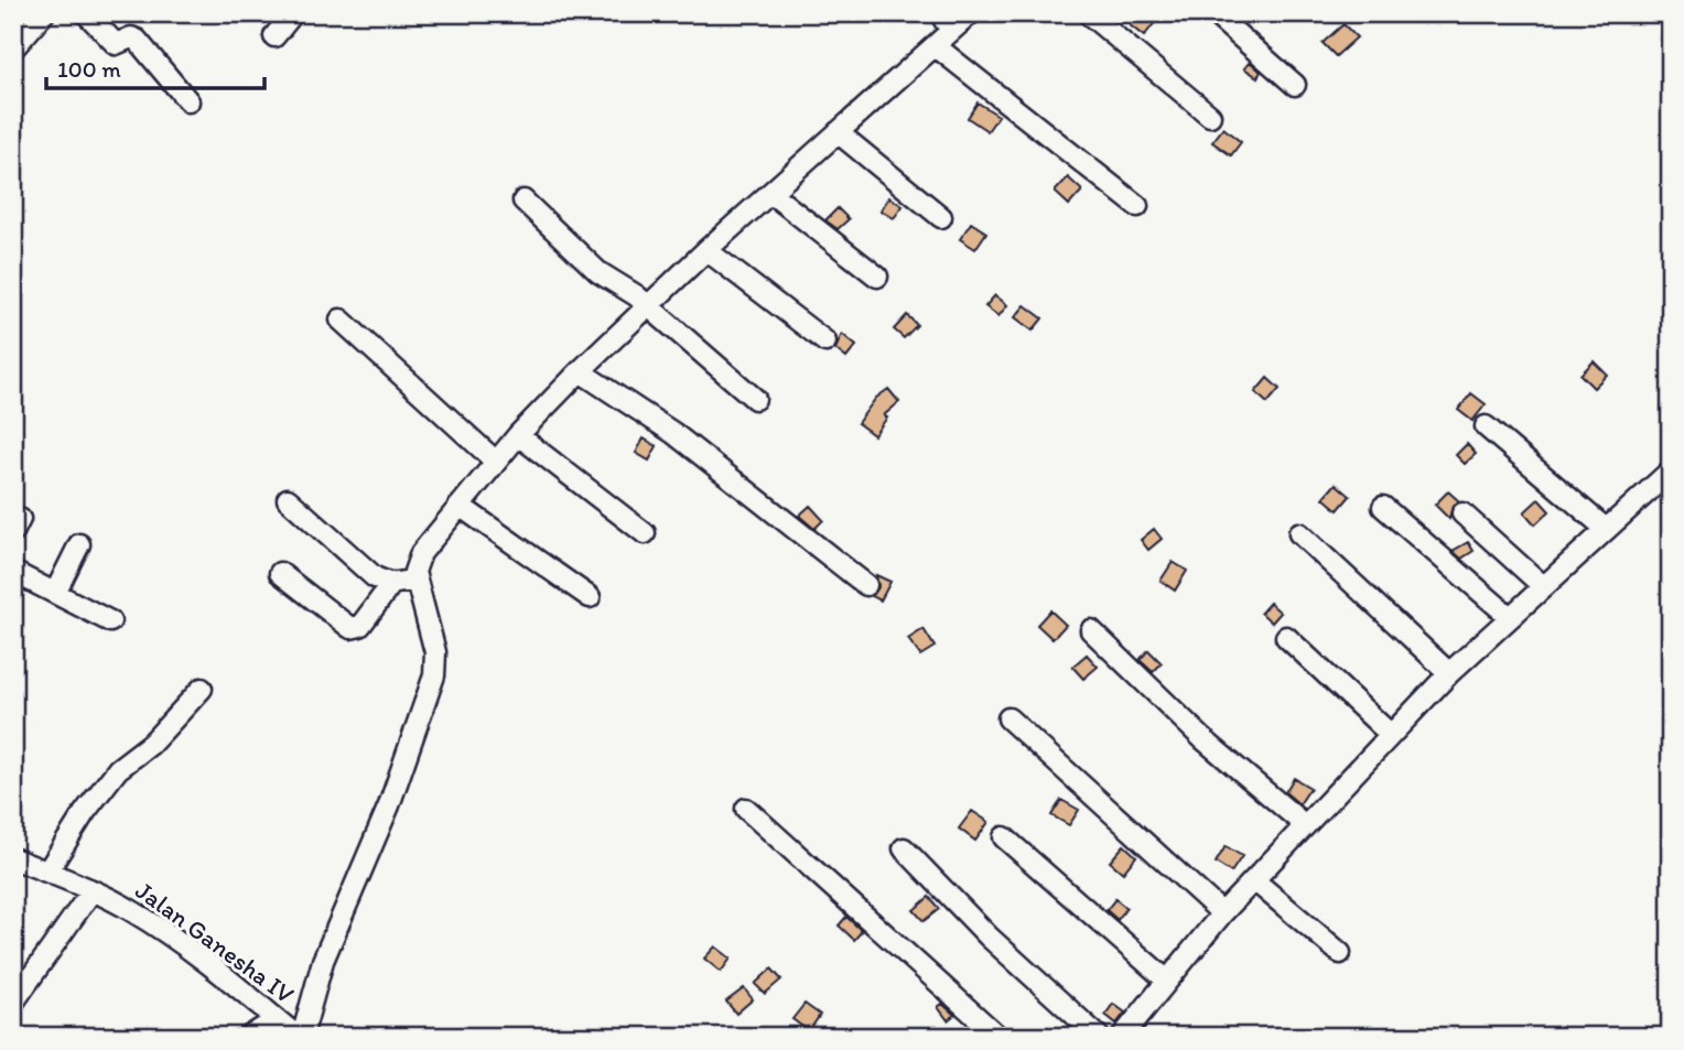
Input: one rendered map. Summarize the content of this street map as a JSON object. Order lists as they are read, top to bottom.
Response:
{
  "streets": {
    "street": ["Jalan Ganesha IV"]
  },
  "scale_bar": "100 m"
}
